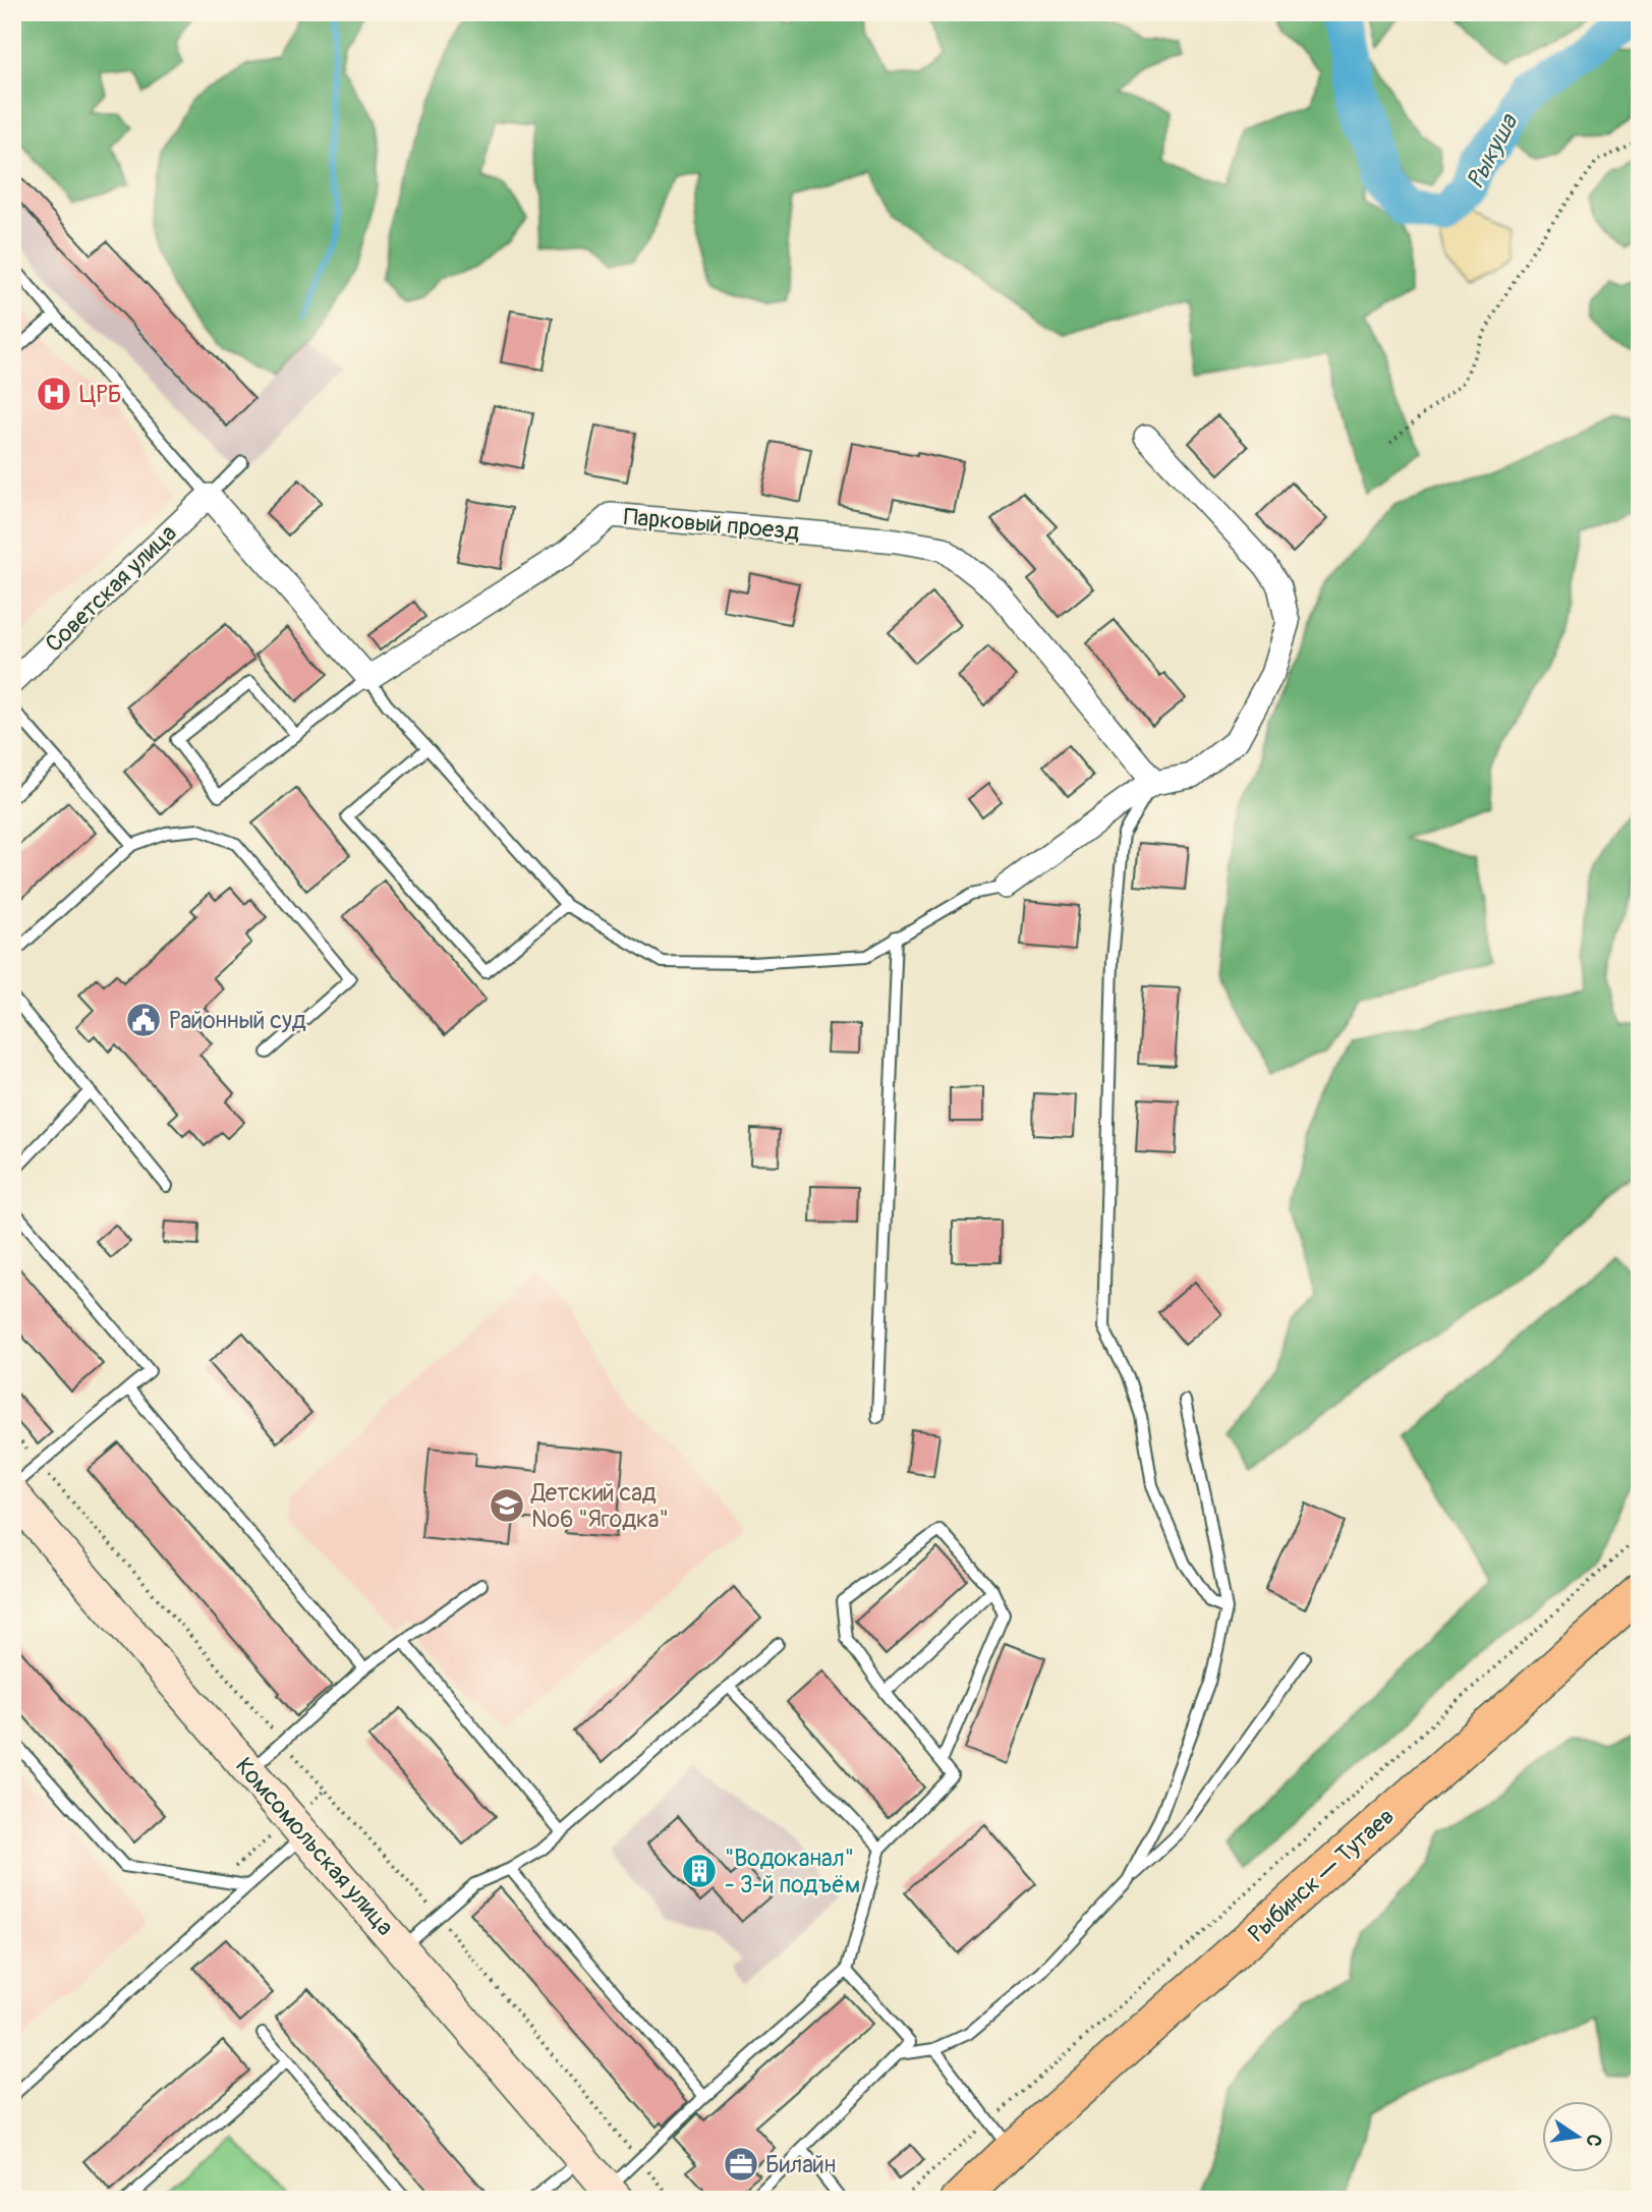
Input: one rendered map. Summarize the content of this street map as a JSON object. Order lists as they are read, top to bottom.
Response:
{
  "streets": {
    "main road": ["Комсомольская улица", "Рыбинск — Тутаев"],
    "street": ["Парковый проезд", "Советская улица"]
  },
  "water": ["Рыкуша"],
  "places": {
    "hospital": ["ЦРБ"],
    "public building": ["Районный суд"],
    "school or university": ["Детский сад №6 \"Ягодка\""],
    "building": ["\"Водоканал\" - 3-й подъём"],
    "office": ["Билайн"]
  },
  "north": "right"
}
